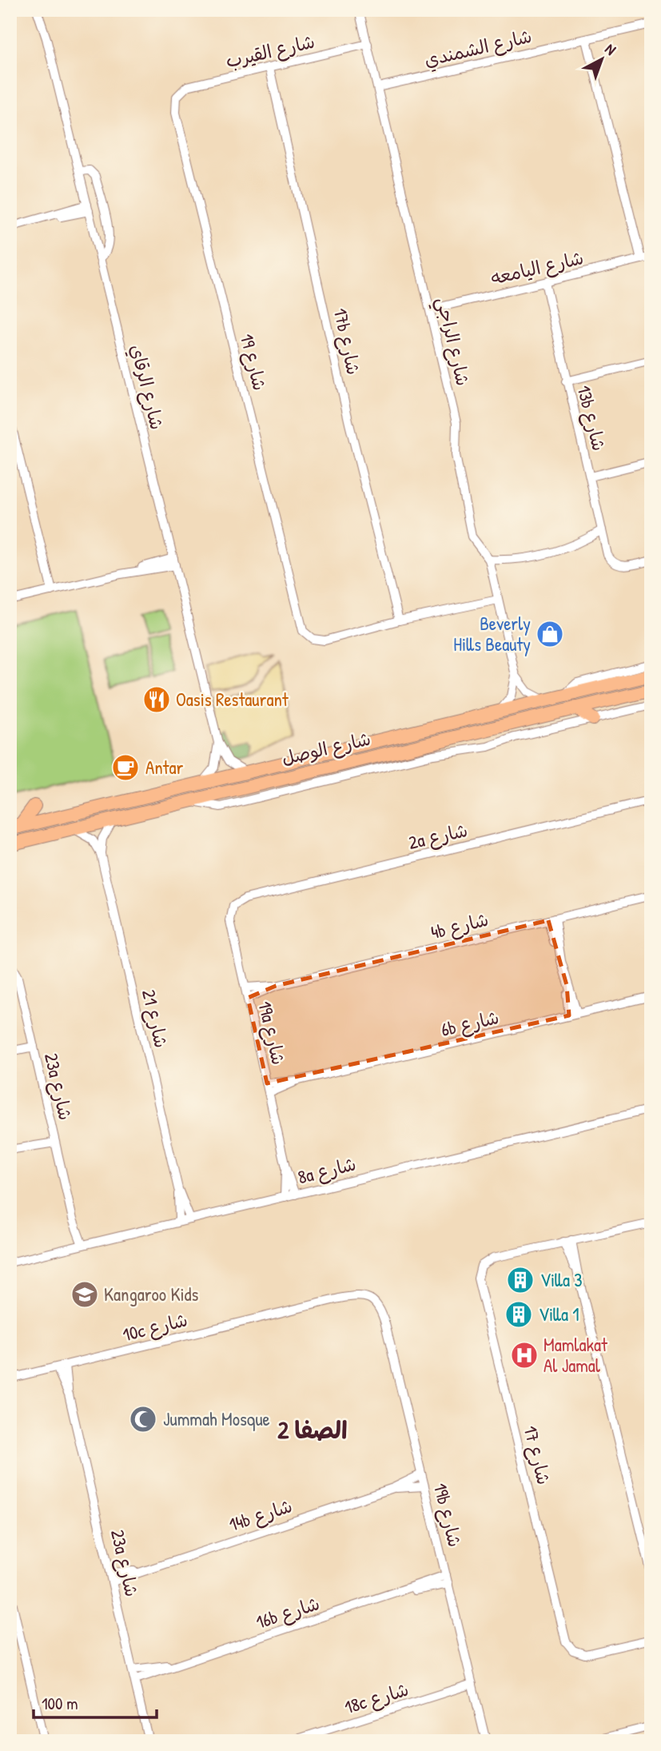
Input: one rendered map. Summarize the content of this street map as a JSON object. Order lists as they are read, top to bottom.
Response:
{
  "streets": {
    "main road": ["شارع الوصل"],
    "street": [
      "شارع الشمندي",
      "شارع القيرب",
      "شارع اليامعه",
      "17b شارع",
      "شارع الراجي",
      "شارع 19",
      "شارع الرقاي",
      "13b شارع",
      "2a شارع",
      "4b شارع",
      "شارع 21",
      "6b شارع",
      "19a شارع",
      "23a شارع",
      "8a شارع",
      "10c شارع",
      "شارع 17",
      "14b شارع",
      "19b شارع",
      "16b شارع",
      "18c شارع"
    ]
  },
  "crossings": [
    ["شارع الشمندي", "شارع الراجي"],
    ["شارع القيرب", "17b شارع"],
    ["شارع القيرب", "شارع الراجي"],
    ["شارع القيرب", "شارع 19"],
    ["شارع اليامعه", "شارع الراجي"],
    ["شارع اليامعه", "13b شارع"],
    ["17b شارع", "شارع 19"],
    ["شارع الرقاي", "شارع الوصل"],
    ["شارع الوصل", "شارع 21"],
    ["2a شارع", "19a شارع"],
    ["4b شارع", "19a شارع"],
    ["شارع 21", "8a شارع"],
    ["6b شارع", "19a شارع"],
    ["19a شارع", "8a شارع"],
    ["23a شارع", "8a شارع"],
    ["23a شارع", "10c شارع"],
    ["23a شارع", "14b شارع"],
    ["23a شارع", "16b شارع"],
    ["10c شارع", "19b شارع"],
    ["14b شارع", "19b شارع"],
    ["19b شارع", "16b شارع"],
    ["19b شارع", "18c شارع"]
  ],
  "districts": ["الصفا 2"],
  "places": {
    "shop": ["Beverly Hills Beauty"],
    "restaurant": ["Oasis Restaurant"],
    "cafe": ["Antar"],
    "building": ["Villa 3", "Villa 1"],
    "school or university": ["Kangaroo Kids"],
    "hospital": ["Mamlakat Al Jamal"],
    "mosque": ["Jummah Mosque"]
  },
  "scale_bar": "100 m",
  "north": "top right"
}
